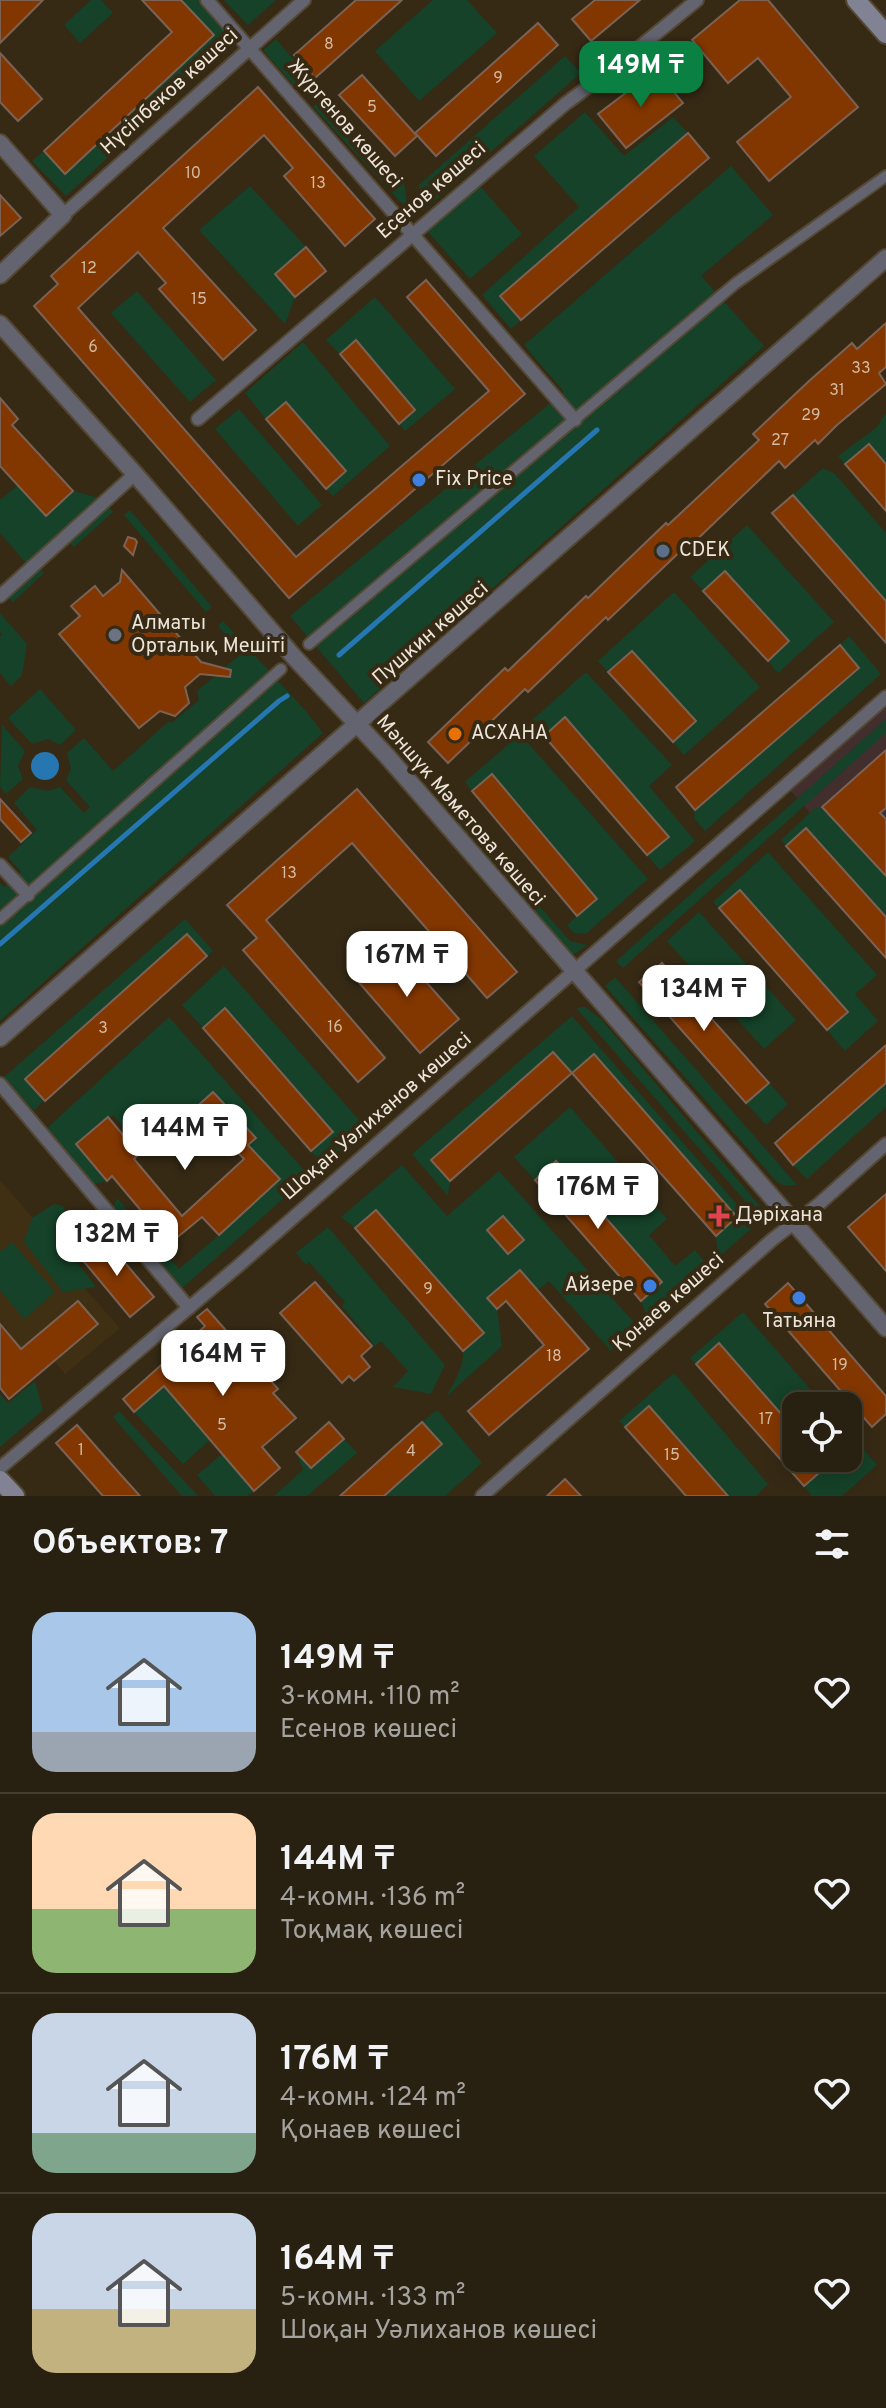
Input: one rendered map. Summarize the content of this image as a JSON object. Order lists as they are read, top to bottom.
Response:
{
  "streets": {
    "street": [
      "Нүсіпбеков көшесі",
      "Жүргенов көшесі",
      "Есенов көшесі",
      "Пушкин көшесі",
      "Мәншүк Мәметова көшесі",
      "Шоқан Уәлиханов көшесі",
      "Қонаев көшесі"
    ]
  },
  "crossings": [
    ["Нүсіпбеков көшесі", "Жүргенов көшесі"],
    ["Жүргенов көшесі", "Есенов көшесі"],
    ["Пушкин көшесі", "Мәншүк Мәметова көшесі"],
    ["Мәншүк Мәметова көшесі", "Шоқан Уәлиханов көшесі"],
    ["Мәншүк Мәметова көшесі", "Қонаев көшесі"]
  ],
  "places": {
    "other": [
      "Fix Price",
      "CDEK",
      "Алматы Орталық Мешіті",
      "ACXAHA",
      "Айзере",
      "Татьяна"
    ],
    "health": ["Дәріхана"]
  },
  "house_numbers": [
    "8",
    "9",
    "5",
    "10",
    "13",
    "12",
    "15",
    "6",
    "33",
    "31",
    "29",
    "27",
    "13",
    "16",
    "3",
    "9",
    "18",
    "19",
    "17",
    "5",
    "1",
    "4",
    "15"
  ],
  "page": {
    "price": [
      "149M ₸",
      "167M ₸",
      "134M ₸",
      "144M ₸",
      "176M ₸",
      "132M ₸",
      "164M ₸"
    ],
    "heading": "Объектов: 7",
    "list": [
      {
        "name": "149M ₸",
        "note": "3-комн. · 110 m² · Есенов көшесі"
      },
      {
        "name": "144M ₸",
        "note": "4-комн. · 136 m² · Тоқмақ көшесі"
      },
      {
        "name": "176M ₸",
        "note": "4-комн. · 124 m² · Қонаев көшесі"
      },
      {
        "name": "164M ₸",
        "note": "5-комн. · 133 m² · Шоқан Уәлиханов көшесі"
      }
    ]
  }
}
